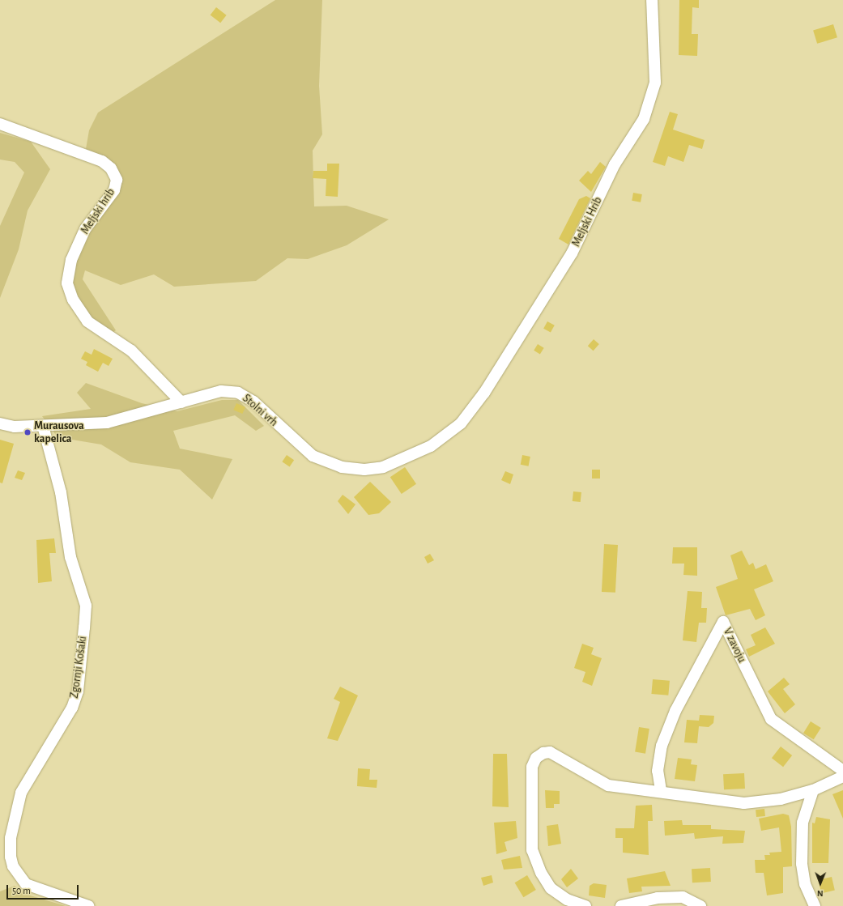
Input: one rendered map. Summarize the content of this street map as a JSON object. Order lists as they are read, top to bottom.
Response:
{
  "streets": {
    "street": [
      "Meljski hrib",
      "Meljski Hrib",
      "Stolni vrh",
      "V zavoju",
      "Zgornji Košaki"
    ]
  },
  "crossings": [
    ["Meljski hrib", "Stolni vrh"],
    ["Meljski Hrib", "Stolni vrh"],
    ["Stolni vrh", "Zgornji Košaki"]
  ],
  "places": ["Murausova kapelica"],
  "scale_bar": "50 m",
  "north": "bottom"
}
